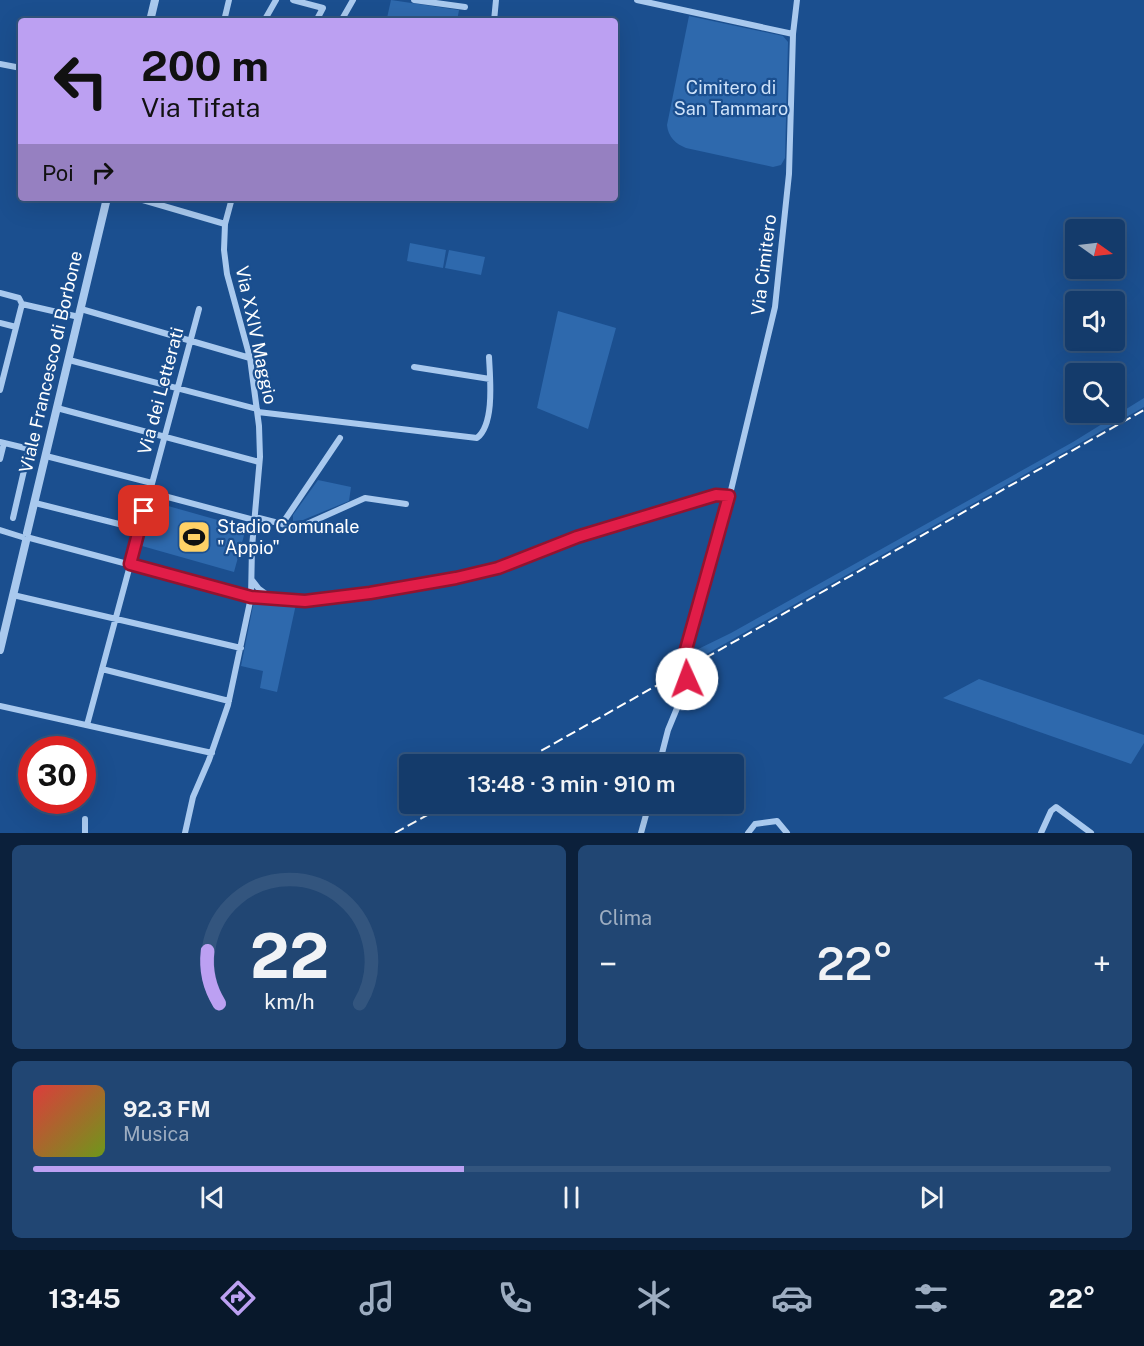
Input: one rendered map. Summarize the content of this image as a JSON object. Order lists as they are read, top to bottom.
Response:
{
  "streets": {
    "street": [
      "Via Cimitero",
      "Via XXIV Maggio",
      "Viale Francesco di Borbone",
      "Via dei Letterati"
    ]
  },
  "parks": ["Cimitero di San Tammaro"],
  "places": {
    "sports": ["Stadio Comunale \"Appio\""]
  },
  "north": "right",
  "page": {
    "turn": ["200 m", "Via Tifata"],
    "then": "Poi",
    "limit": "30",
    "trip": "13:48 · 3 min · 910 m",
    "tile": "Clima",
    "heat": ["−", "22°", "+"],
    "song": ["92.3 FM", "Musica"],
    "tabs": ["13:45", "22°"],
    "gauge": ["22", "km/h"]
  }
}
